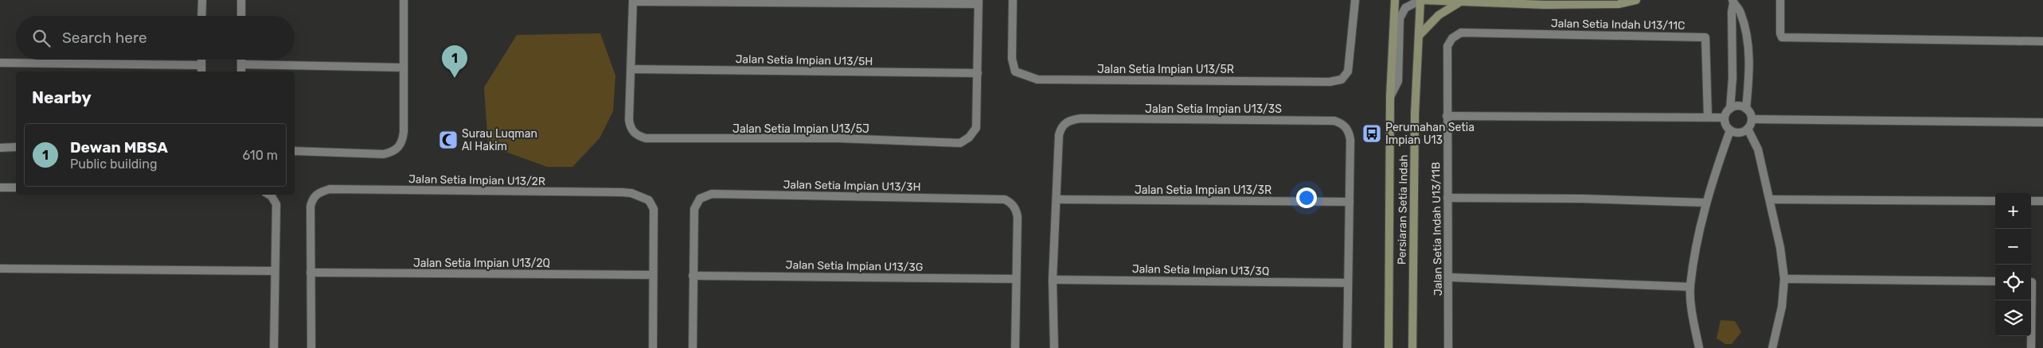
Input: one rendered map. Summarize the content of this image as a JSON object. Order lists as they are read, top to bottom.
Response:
{
  "streets": {
    "street": [
      "Jalan Setia Indah U13/11C",
      "Jalan Setia Impian U13/5H",
      "Jalan Setia Impian U13/5R",
      "Jalan Setia Impian U13/3S",
      "Jalan Setia Impian U13/5J",
      "Jalan Setia Impian U13/2R",
      "Jalan Setia Impian U13/3H",
      "Jalan Setia Impian U13/3R",
      "Persiaran Setia Indah",
      "Jalan Setia Indah U13/11B",
      "Jalan Setia Impian U13/2Q",
      "Jalan Setia Impian U13/3G",
      "Jalan Setia Impian U13/3Q"
    ]
  },
  "crossings": [
    ["Jalan Setia Indah U13/11C", "Jalan Setia Indah U13/11B"],
    ["Jalan Setia Impian U13/5H", "Jalan Setia Impian U13/5J"],
    ["Jalan Setia Impian U13/3S", "Jalan Setia Impian U13/3R"],
    ["Jalan Setia Impian U13/2R", "Jalan Setia Impian U13/2Q"],
    ["Jalan Setia Impian U13/3H", "Jalan Setia Impian U13/3G"]
  ],
  "places": {
    "bus stop": ["Perumahan Setia Impian U13"],
    "mosque": ["Surau Luqman Al Hakim"]
  },
  "page": {
    "search": "Search here",
    "pins": "1",
    "heading": "Nearby",
    "list": [
      {
        "mark": "1",
        "name": "Dewan MBSA",
        "note": "Public building",
        "value": "610 m"
      }
    ],
    "map_buttons": ["+", "−"]
  }
}
